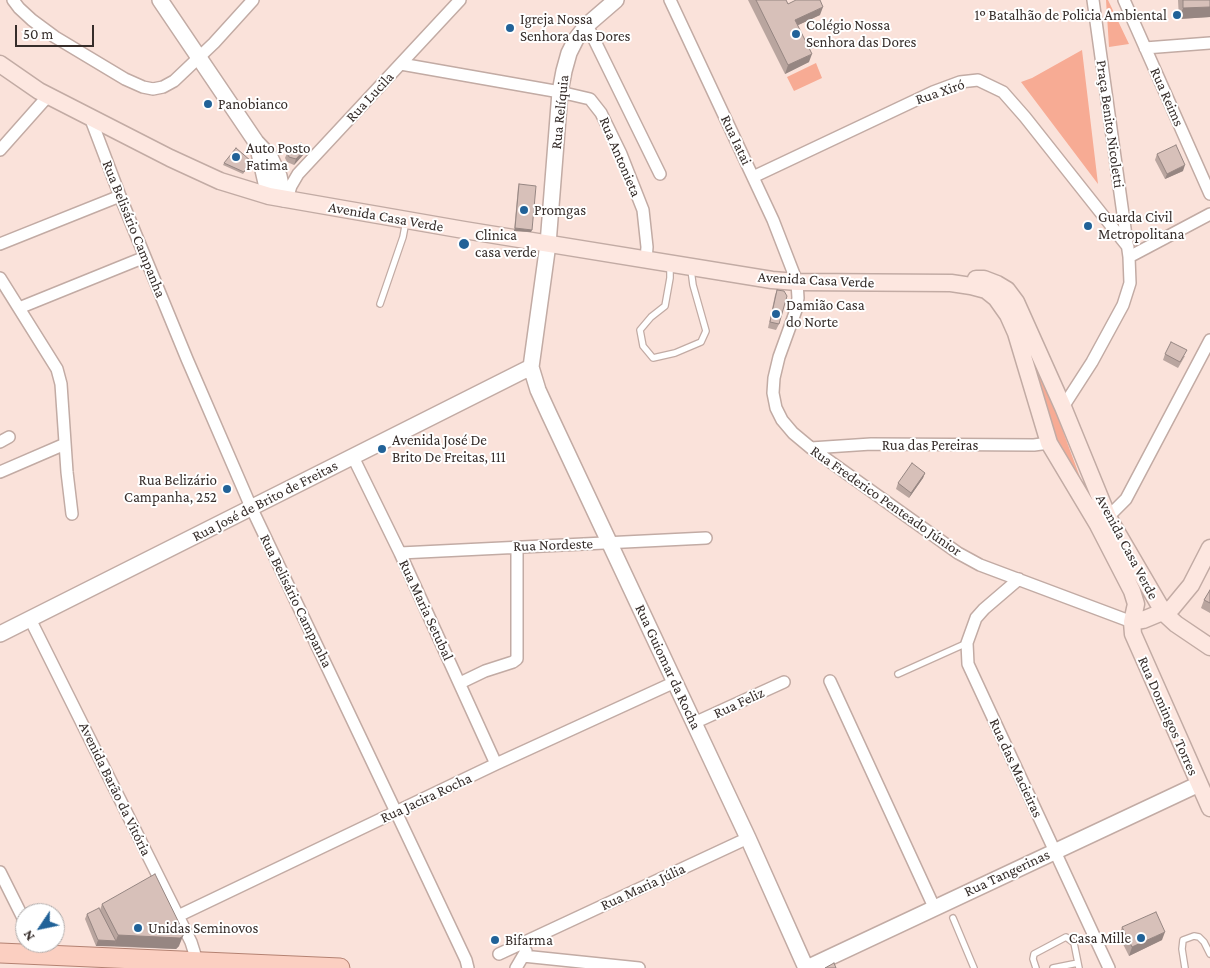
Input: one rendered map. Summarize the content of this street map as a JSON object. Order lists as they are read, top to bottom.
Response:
{
  "streets": {
    "main road": ["Avenida Casa Verde", "Rua Domingos Torres"],
    "street": [
      "Rua Xiró",
      "Rua Lucila",
      "Rua Reims",
      "Rua Relíquia",
      "Praça Benito Nicoletti",
      "Rua Iatai",
      "Rua Antonieta",
      "Rua Belisário Campanha",
      "Rua das Pereiras",
      "Rua José de Brito de Freitas",
      "Rua Frederico Penteado Júnior",
      "Rua Nordeste",
      "Rua Maria Setubal",
      "Rua Guiomar da Rocha",
      "Rua Feliz",
      "Rua das Macieiras",
      "Avenida Barão da Vitória",
      "Rua Jacira Rocha",
      "Rua Tangerinas",
      "Rua Maria Júlia"
    ]
  },
  "crossings": [
    ["Rua Xiró", "Praça Benito Nicoletti"],
    ["Rua Xiró", "Rua Iatai"],
    ["Rua Lucila", "Rua Antonieta"],
    ["Rua Lucila", "Avenida Casa Verde"],
    ["Rua Relíquia", "Rua Antonieta"],
    ["Rua Relíquia", "Avenida Casa Verde"],
    ["Rua Relíquia", "Rua José de Brito de Freitas"],
    ["Rua Relíquia", "Rua Guiomar da Rocha"],
    ["Praça Benito Nicoletti", "Avenida Casa Verde"],
    ["Rua Iatai", "Avenida Casa Verde"],
    ["Rua Iatai", "Rua Frederico Penteado Júnior"],
    ["Rua Antonieta", "Avenida Casa Verde"],
    ["Avenida Casa Verde", "Rua Belisário Campanha"],
    ["Avenida Casa Verde", "Rua das Pereiras"],
    ["Avenida Casa Verde", "Rua Frederico Penteado Júnior"],
    ["Avenida Casa Verde", "Rua Domingos Torres"],
    ["Rua Belisário Campanha", "Rua José de Brito de Freitas"],
    ["Rua Belisário Campanha", "Rua Jacira Rocha"],
    ["Rua das Pereiras", "Rua Frederico Penteado Júnior"],
    ["Rua José de Brito de Freitas", "Rua Maria Setubal"],
    ["Rua José de Brito de Freitas", "Rua Guiomar da Rocha"],
    ["Rua José de Brito de Freitas", "Avenida Barão da Vitória"],
    ["Rua Frederico Penteado Júnior", "Rua Domingos Torres"],
    ["Rua Frederico Penteado Júnior", "Rua das Macieiras"],
    ["Rua Nordeste", "Rua Maria Setubal"],
    ["Rua Nordeste", "Rua Guiomar da Rocha"],
    ["Rua Maria Setubal", "Rua Jacira Rocha"],
    ["Rua Guiomar da Rocha", "Rua Feliz"],
    ["Rua Guiomar da Rocha", "Rua Jacira Rocha"],
    ["Rua Guiomar da Rocha", "Rua Tangerinas"],
    ["Rua Guiomar da Rocha", "Rua Maria Júlia"],
    ["Rua Domingos Torres", "Rua Tangerinas"],
    ["Rua das Macieiras", "Rua Tangerinas"],
    ["Avenida Barão da Vitória", "Rua Jacira Rocha"]
  ],
  "places": [
    "1º Batalhão de Policia Ambiental",
    "Igreja Nossa Senhora das Dores",
    "Colégio Nossa Senhora das Dores",
    "Panobianco",
    "Auto Posto Fatima",
    "Promgas",
    "Guarda Civil Metropolitana",
    "Clinica casa verde",
    "Damião Casa do Norte",
    "Avenida José De Brito De Freitas, 111",
    "Rua Belizário Campanha, 252",
    "Unidas Seminovos",
    "Casa Mille",
    "Bifarma"
  ],
  "scale_bar": "50 m",
  "north": "bottom left"
}
